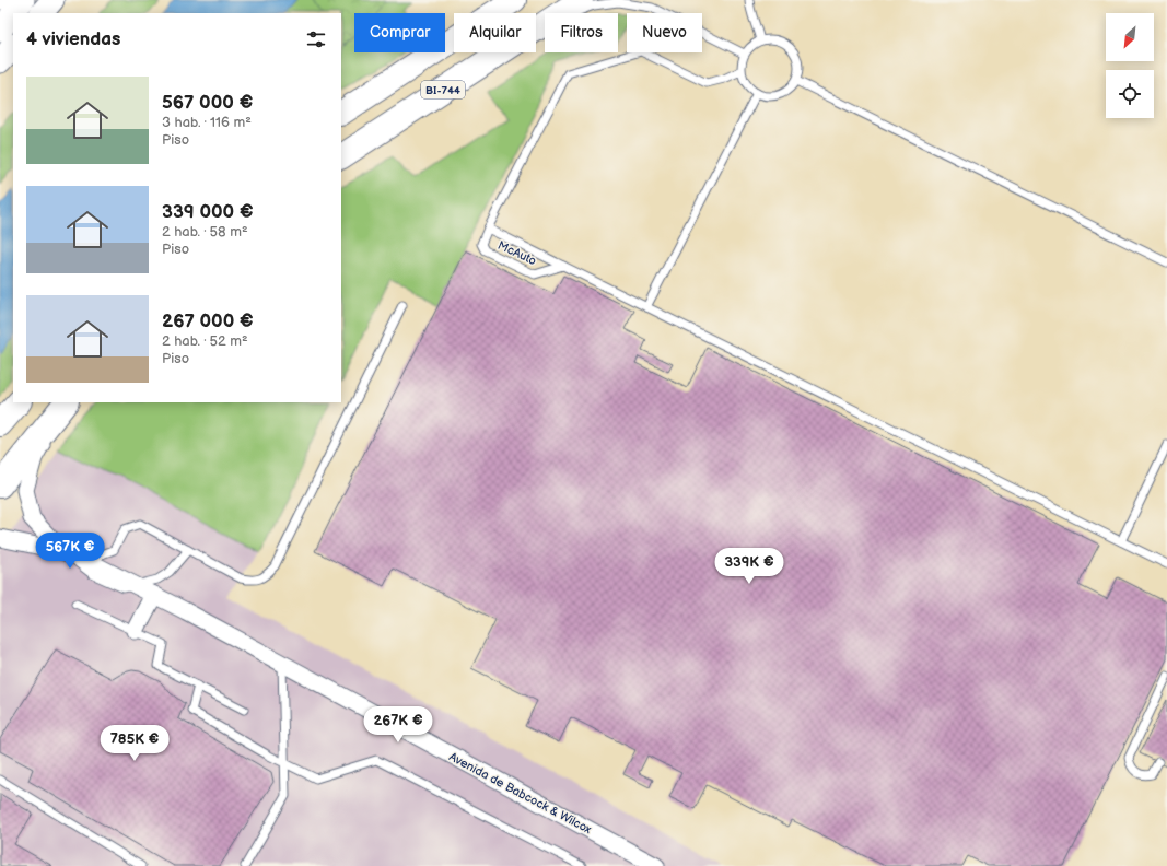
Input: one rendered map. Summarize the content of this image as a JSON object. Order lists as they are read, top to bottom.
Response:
{
  "streets": {
    "main road": ["BI-744"],
    "street": ["Avenida de Babcock & Wilcox"],
    "lane": ["McAuto"]
  },
  "north": "bottom left",
  "page": {
    "chip": [
      "Comprar",
      "Alquilar",
      "Filtros",
      "Nuevo"
    ],
    "heading": "4 viviendas",
    "list": [
      {
        "name": "567 000 €",
        "note": "3 hab. · 116 m² · Piso"
      },
      {
        "name": "339 000 €",
        "note": "2 hab. · 58 m² · Piso"
      },
      {
        "name": "267 000 €",
        "note": "2 hab. · 52 m² · Piso"
      }
    ],
    "price": [
      "567K €",
      "339K €",
      "267K €",
      "785K €"
    ]
  }
}
